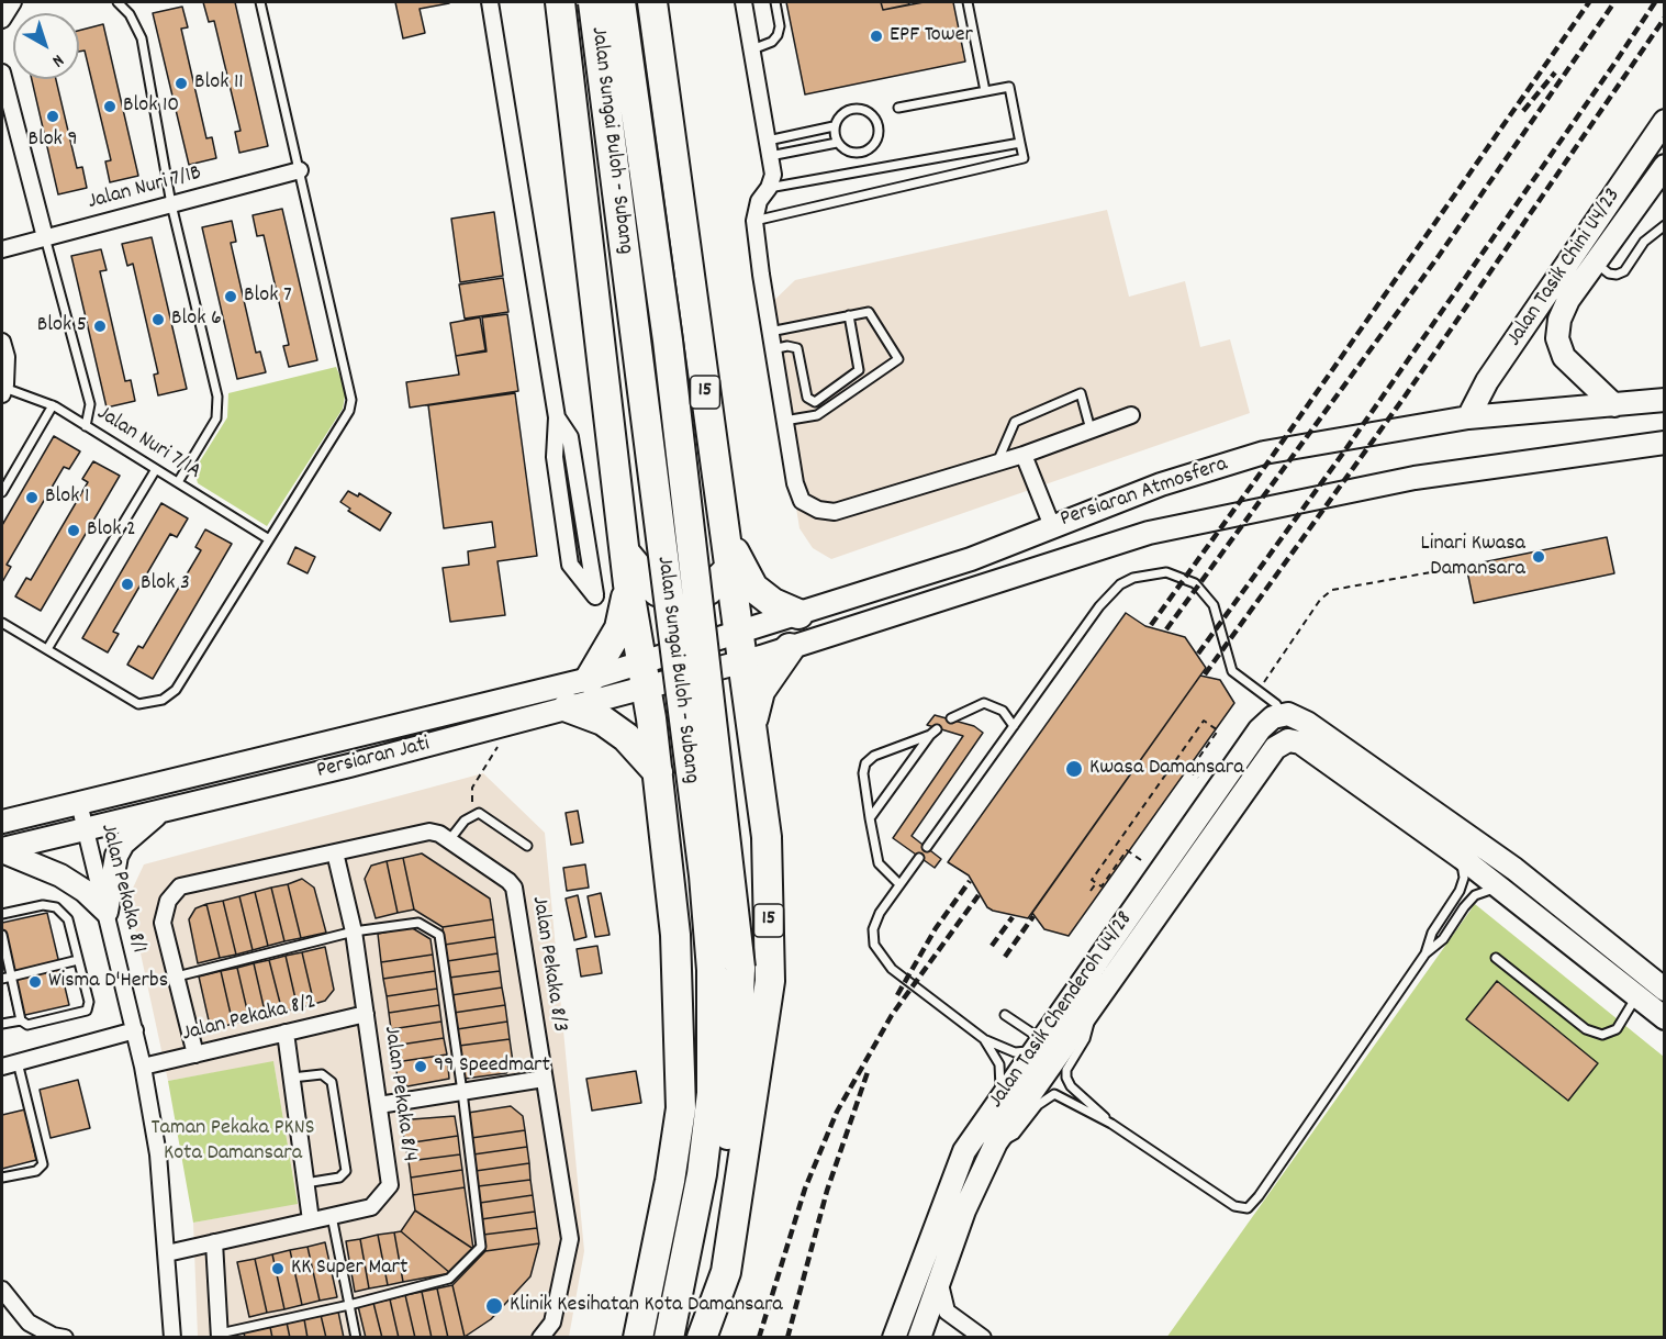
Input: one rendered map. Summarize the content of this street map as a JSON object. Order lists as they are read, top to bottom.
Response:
{
  "streets": {
    "highway": ["Jalan Sungai Buloh - Subang", "15"],
    "main road": [
      "Jalan Tasik Chini U4/23",
      "Persiaran Atmosfera",
      "Persiaran Jati",
      "Jalan Tasik Chenderoh U4/28"
    ],
    "street": [
      "Jalan Nuri 7/1B",
      "Jalan Pekaka 8/1",
      "Jalan Pekaka 8/3",
      "Jalan Pekaka 8/2",
      "Jalan Pekaka 8/4"
    ],
    "lane": ["Jalan Nuri 7/1A"]
  },
  "crossings": [
    ["Jalan Sungai Buloh - Subang", "Persiaran Atmosfera"],
    ["Jalan Sungai Buloh - Subang", "Persiaran Jati"],
    ["Jalan Tasik Chini U4/23", "Persiaran Atmosfera"],
    ["Persiaran Atmosfera", "Persiaran Jati"],
    ["Persiaran Jati", "Jalan Pekaka 8/1"],
    ["Jalan Pekaka 8/1", "Jalan Pekaka 8/2"],
    ["Jalan Pekaka 8/1", "Jalan Pekaka 8/4"],
    ["Jalan Pekaka 8/3", "Jalan Pekaka 8/2"],
    ["Jalan Pekaka 8/3", "Jalan Pekaka 8/4"],
    ["Jalan Pekaka 8/2", "Jalan Pekaka 8/4"]
  ],
  "parks": ["Taman Pekaka PKNS Kota Damansara"],
  "places": [
    "EPF Tower",
    "Blok 11",
    "Blok 10",
    "Blok 9",
    "Blok 7",
    "Blok 6",
    "Blok 5",
    "Blok 1",
    "Blok 2",
    "Linari Kwasa Damansara",
    "Blok 3",
    "Kwasa Damansara",
    "Wisma D'Herbs",
    "99 Speedmart",
    "KK Super Mart",
    "Klinik Kesihatan Kota Damansara"
  ],
  "north": "bottom right"
}
